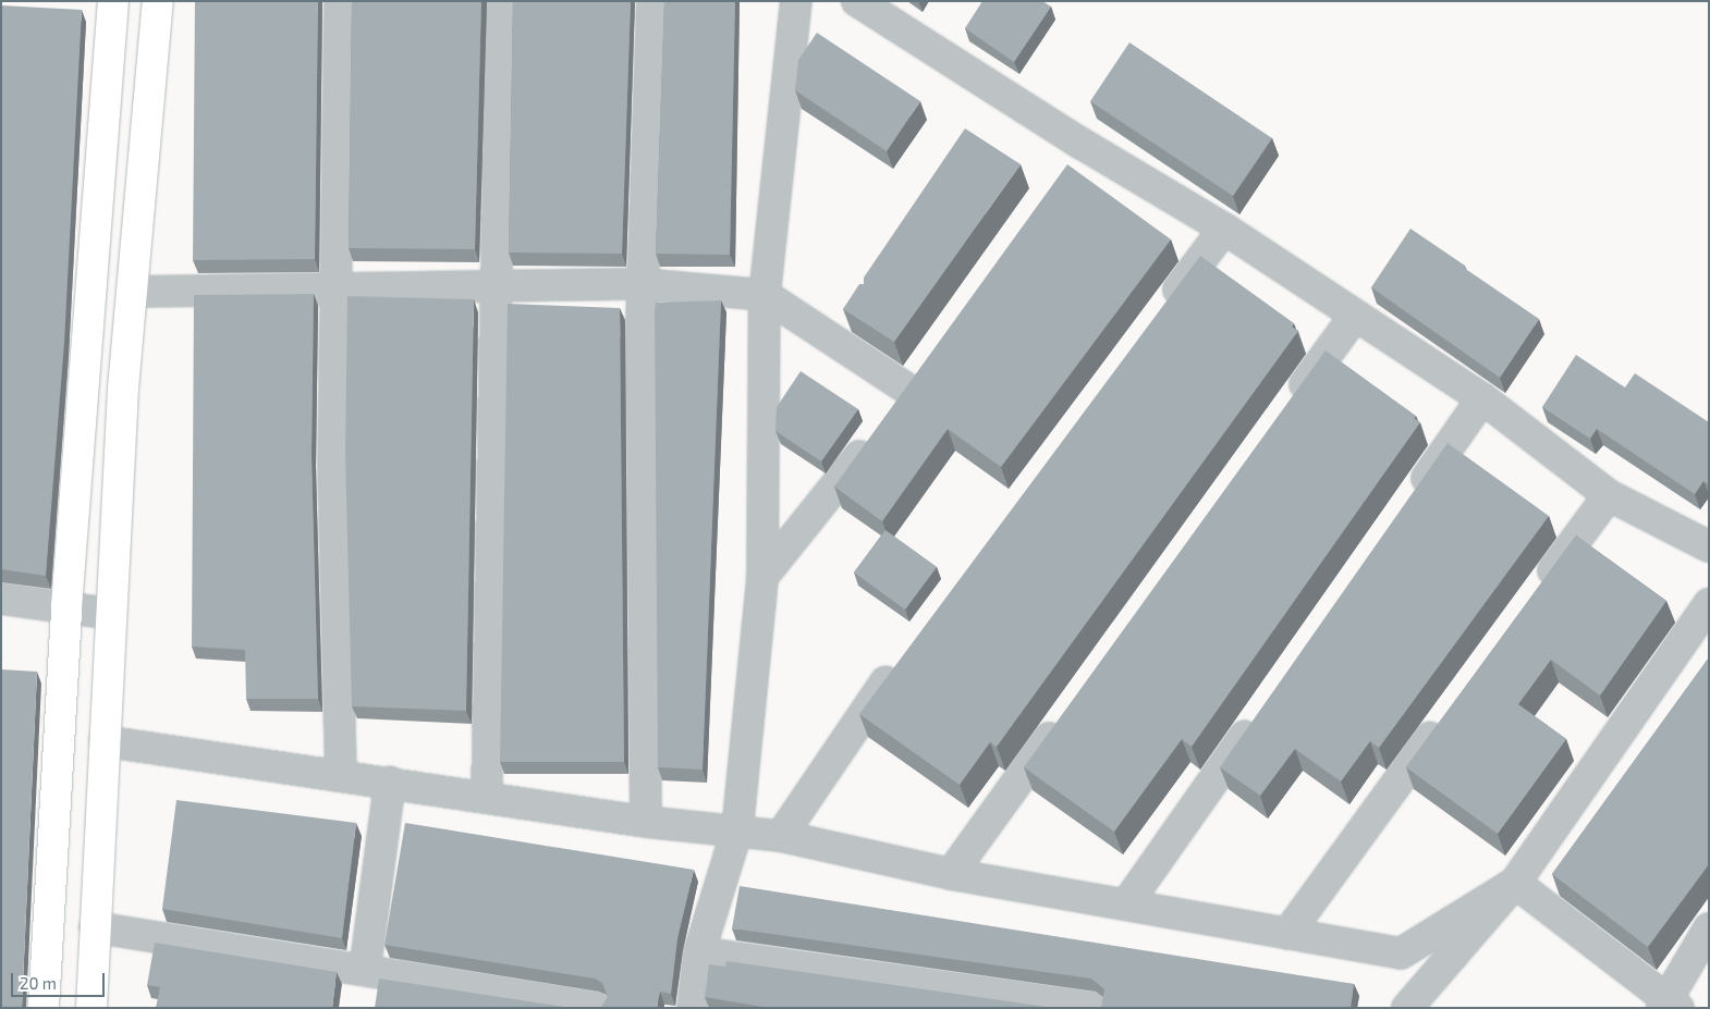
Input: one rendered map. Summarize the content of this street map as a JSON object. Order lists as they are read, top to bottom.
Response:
{
  "scale_bar": "20 m"
}
